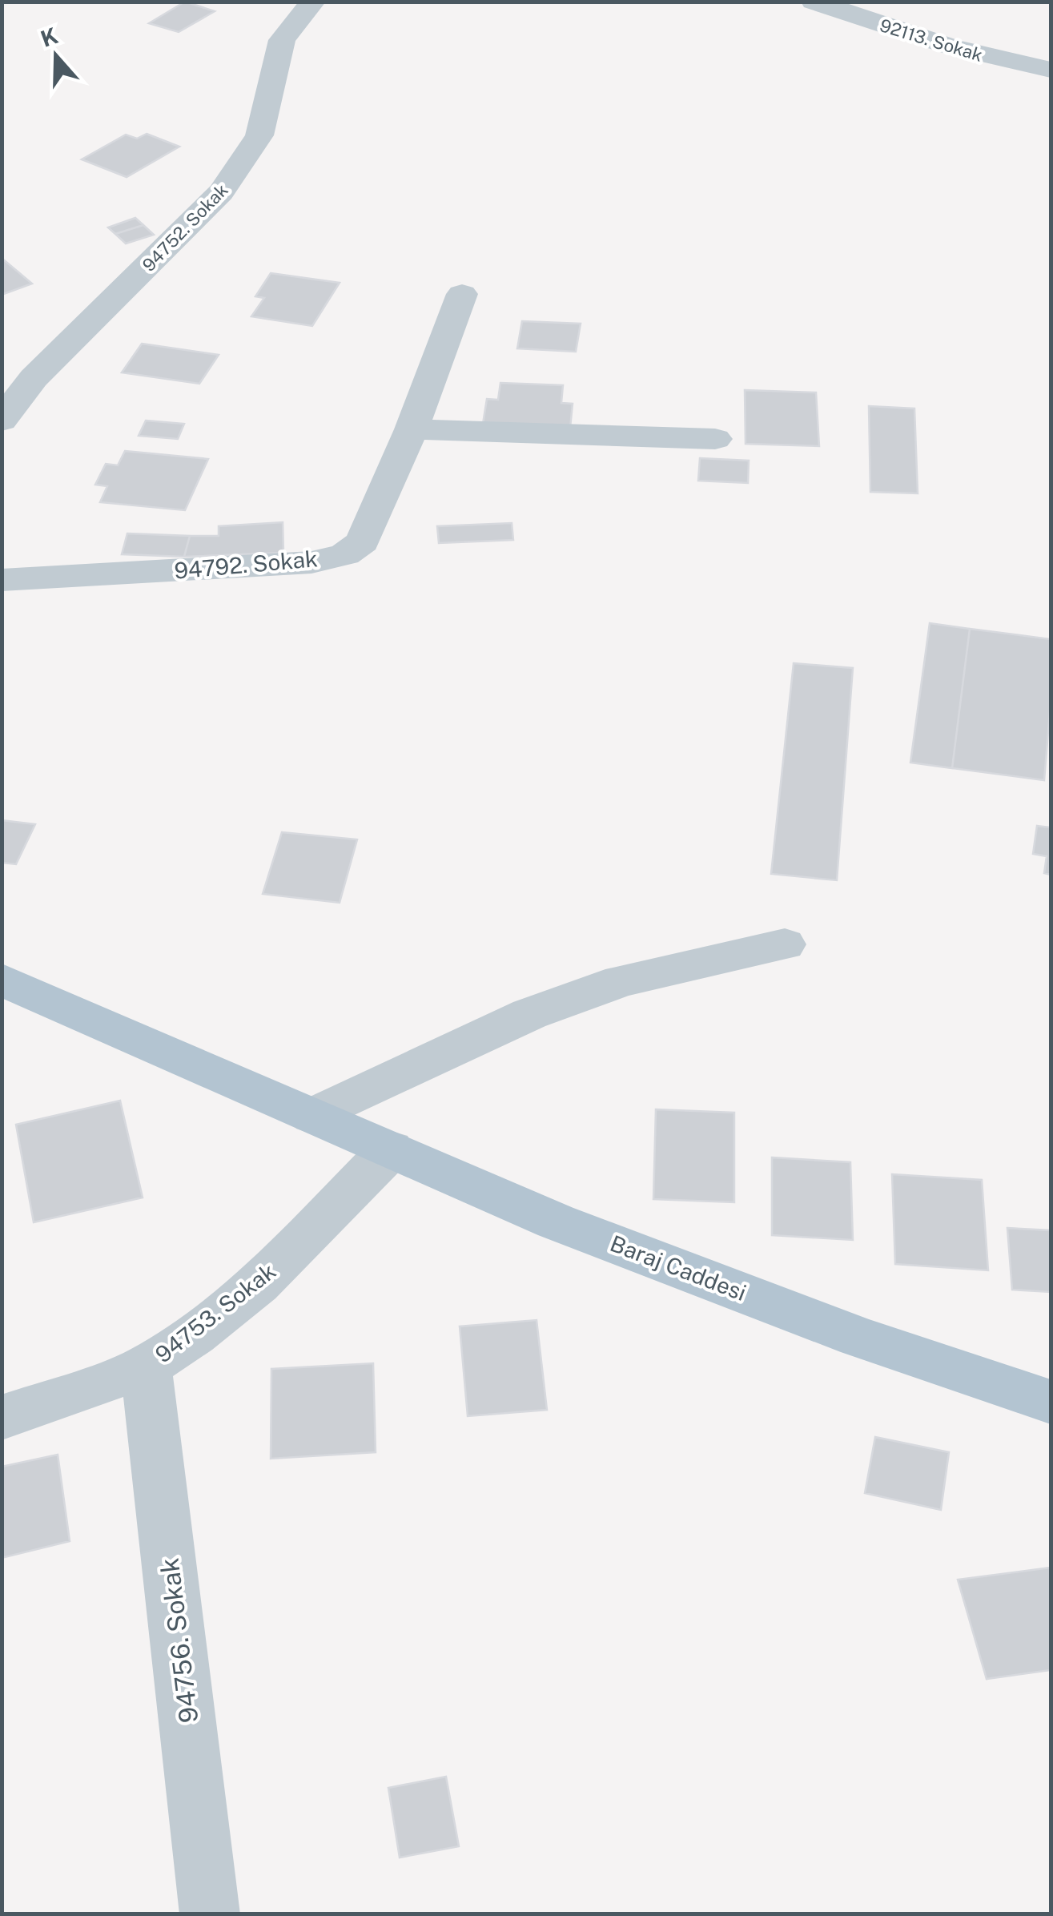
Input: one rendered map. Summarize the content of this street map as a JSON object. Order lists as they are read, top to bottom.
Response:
{
  "streets": {
    "main road": ["Baraj Caddesi"],
    "street": [
      "92113. Sokak",
      "94752. Sokak",
      "94792. Sokak",
      "94753. Sokak",
      "94756. Sokak"
    ]
  },
  "crossings": [
    ["Baraj Caddesi", "94753. Sokak"],
    ["94753. Sokak", "94756. Sokak"]
  ],
  "north": "top"
}
